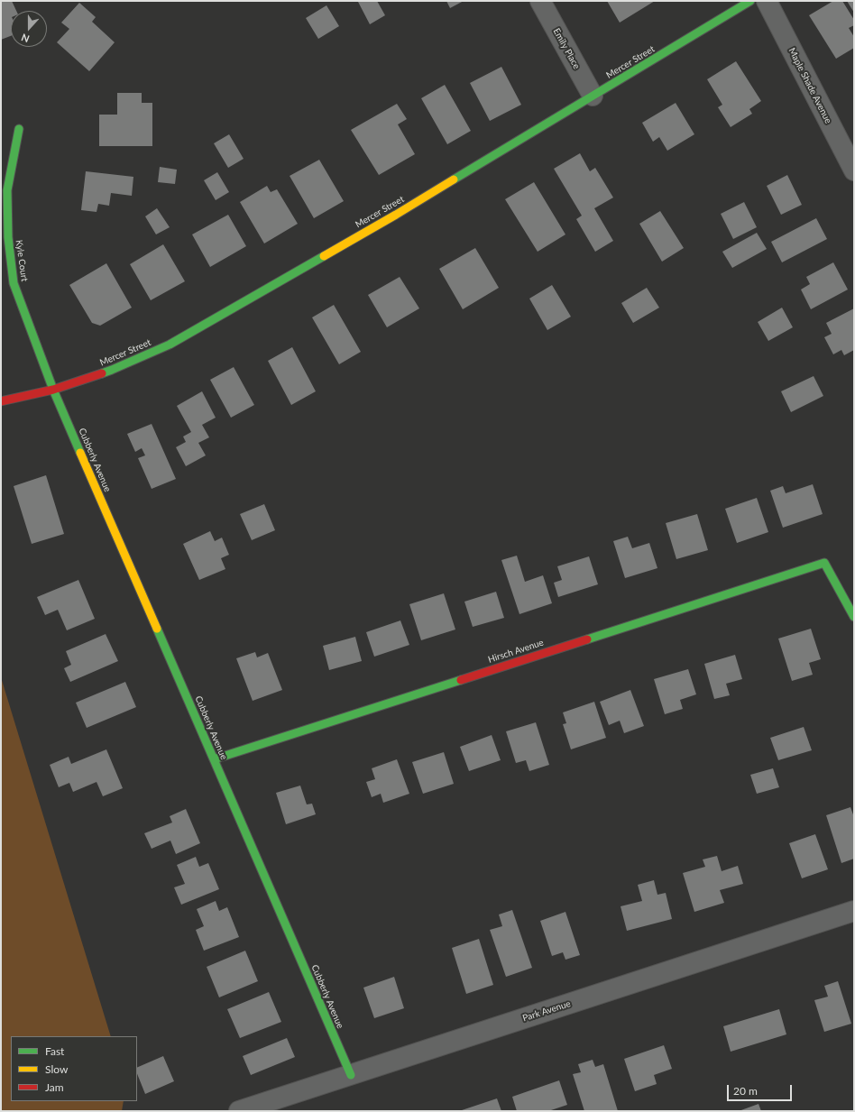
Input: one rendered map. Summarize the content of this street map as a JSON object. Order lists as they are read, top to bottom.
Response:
{
  "streets": {
    "street": [
      "Emily Place",
      "Mercer Street",
      "Maple Shade Avenue",
      "Kyle Court",
      "Cubberly Avenue",
      "Hirsch Avenue",
      "Park Avenue"
    ]
  },
  "crossings": [
    ["Emily Place", "Mercer Street"],
    ["Mercer Street", "Kyle Court"],
    ["Mercer Street", "Cubberly Avenue"],
    ["Kyle Court", "Cubberly Avenue"],
    ["Cubberly Avenue", "Hirsch Avenue"],
    ["Cubberly Avenue", "Park Avenue"]
  ],
  "legend": ["Fast", "Slow", "Jam"],
  "scale_bar": "20 m",
  "north": "bottom"
}
